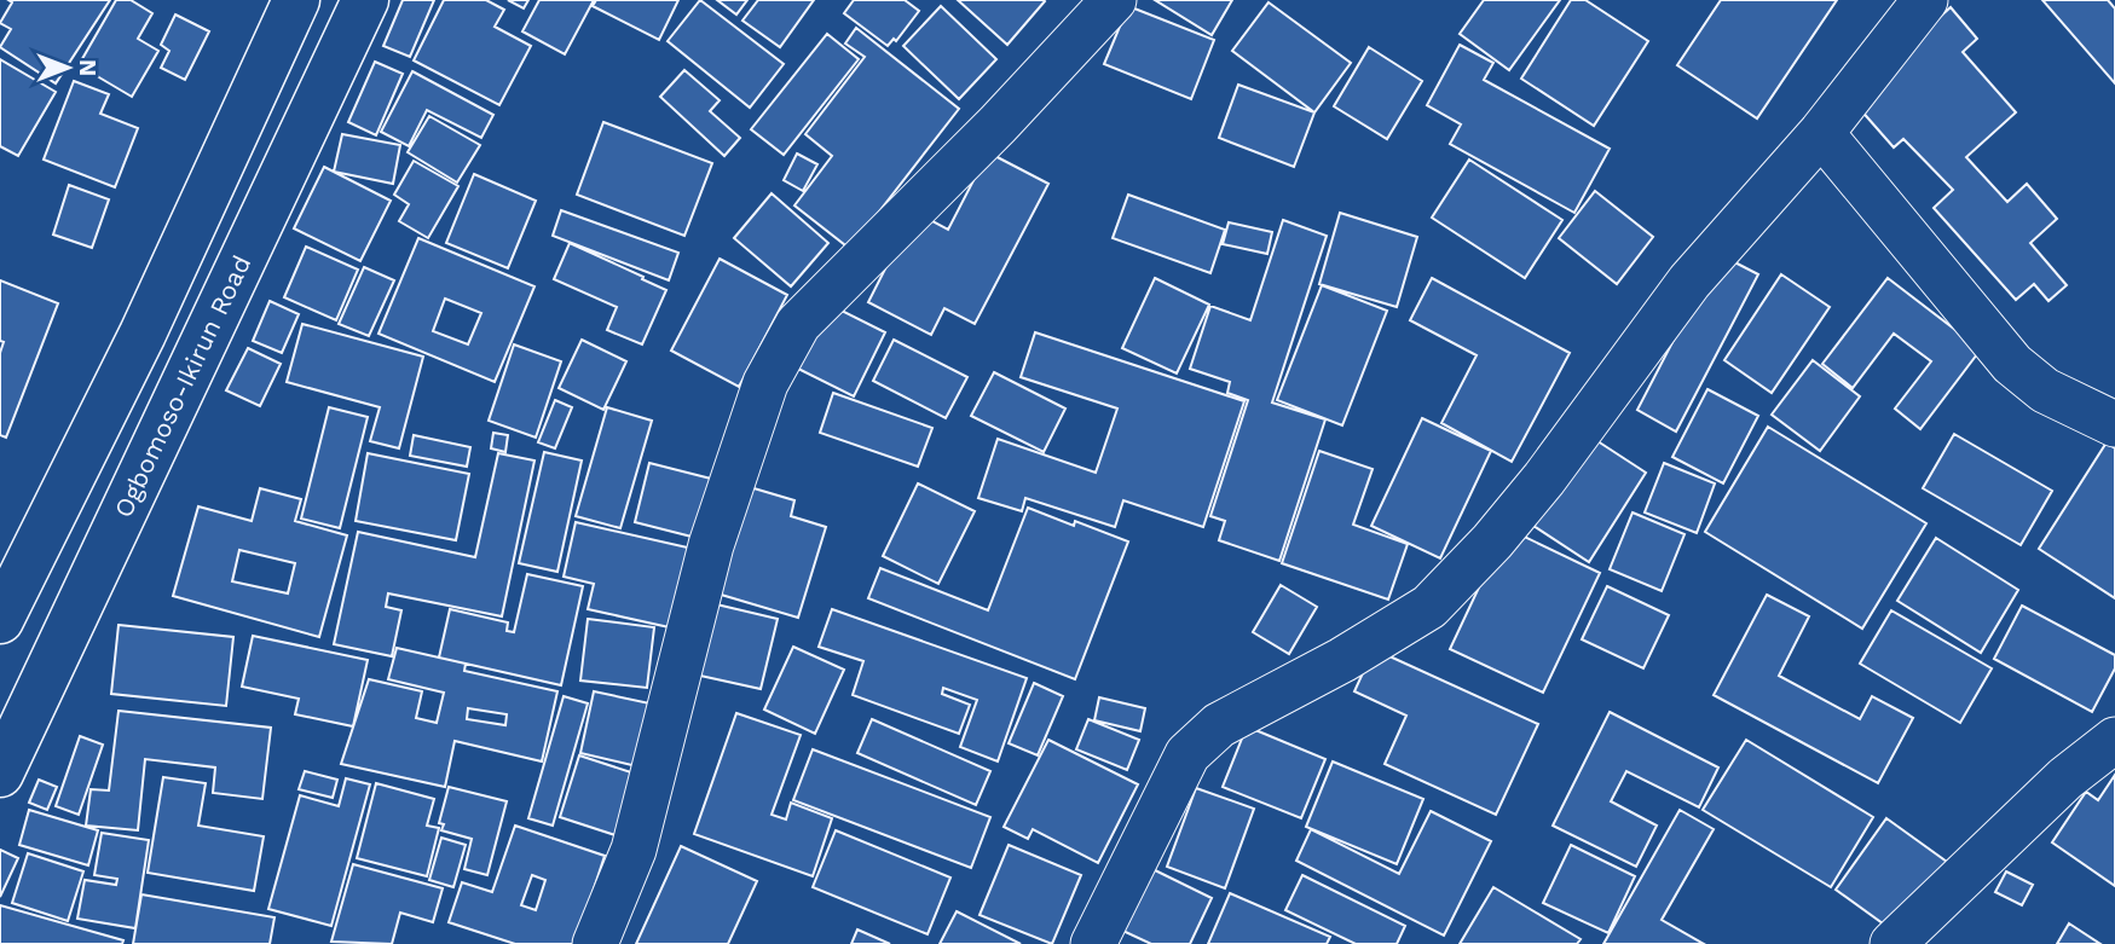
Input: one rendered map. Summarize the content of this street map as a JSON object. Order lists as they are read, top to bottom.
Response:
{
  "streets": {
    "main road": ["Ogbomoso-Ikirun Road"]
  },
  "north": "right"
}
